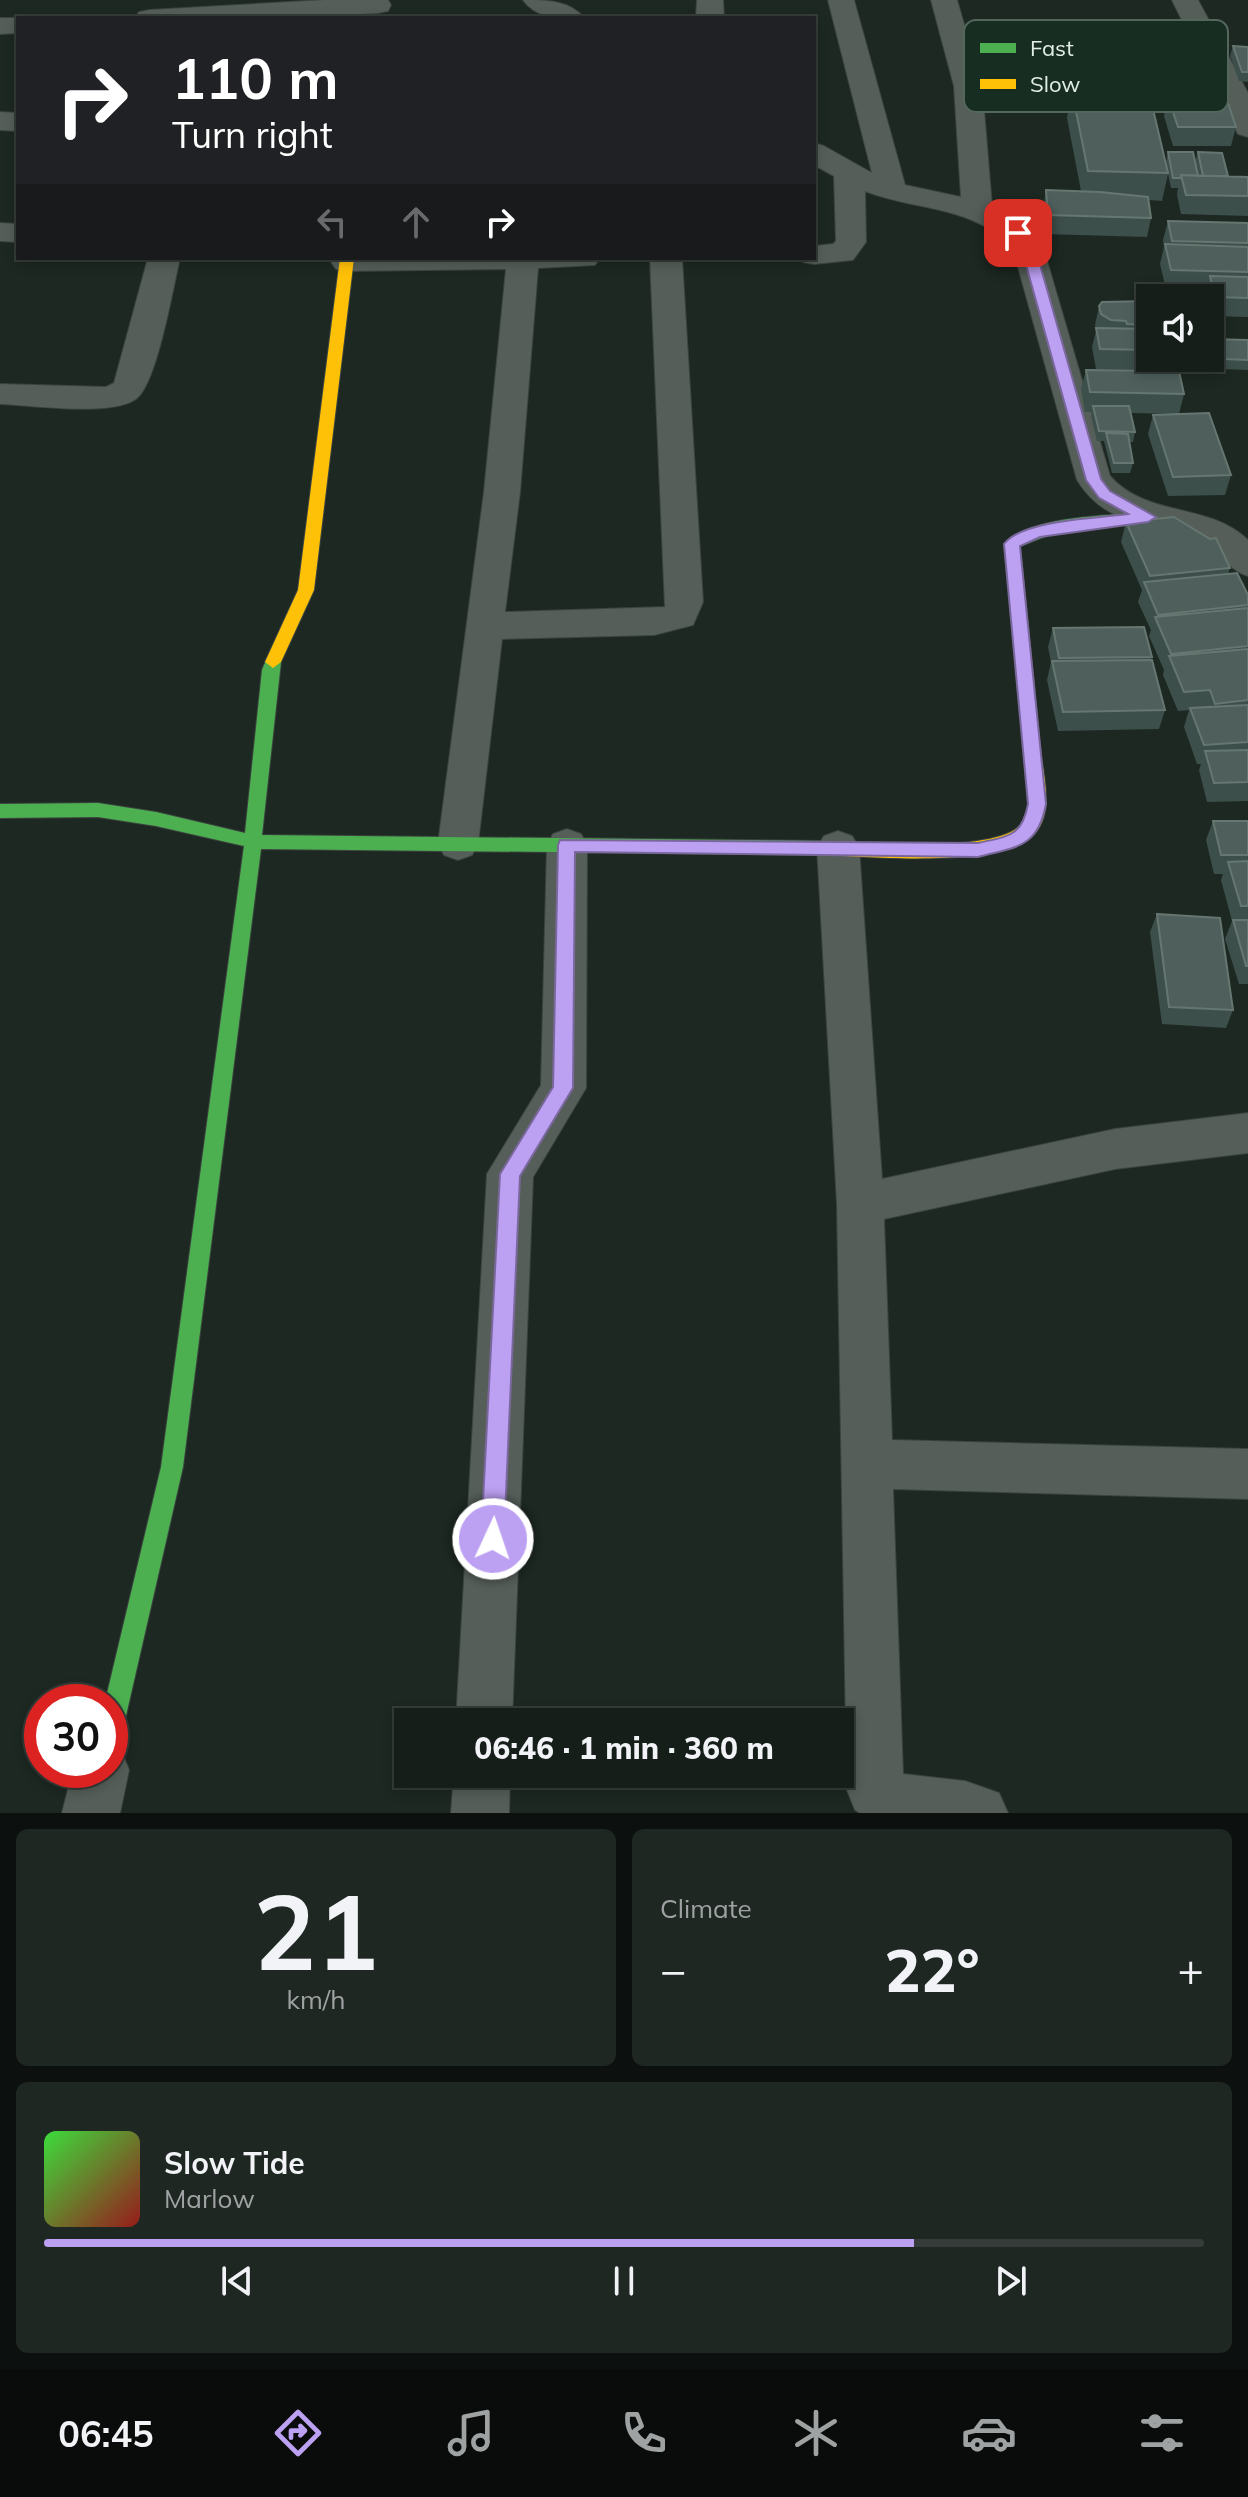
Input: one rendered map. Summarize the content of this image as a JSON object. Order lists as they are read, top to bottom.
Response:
{
  "legend": ["Fast", "Slow"],
  "page": {
    "turn": ["110 m", "Turn right"],
    "limit": "30",
    "trip": "06:46 · 1 min · 360 m",
    "tile": [
      ["21", "km/h"],
      "Climate"
    ],
    "heat": ["−", "22°", "+"],
    "song": ["Slow Tide", "Marlow"],
    "tabs": "06:45"
  }
}
